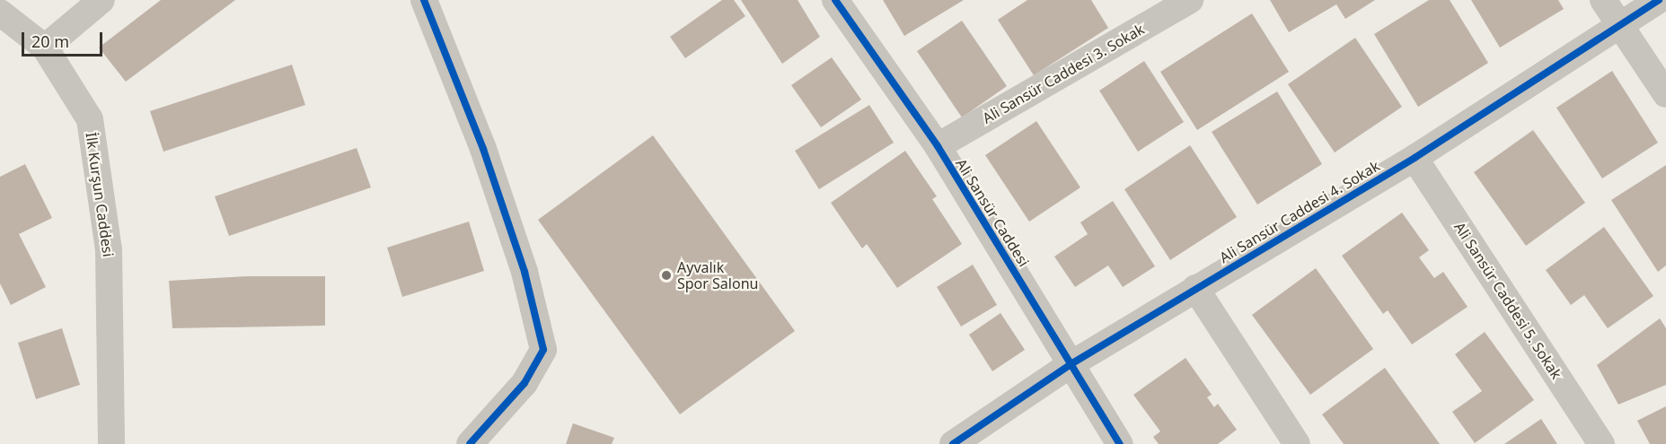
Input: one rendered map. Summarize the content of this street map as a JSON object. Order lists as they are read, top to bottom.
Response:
{
  "streets": {
    "street": [
      "Ali Sansür Caddesi 3. Sokak",
      "İlk Kurşun Caddesi",
      "Ali Sansür Caddesi 4. Sokak",
      "Ali Sansür Caddesi",
      "Ali Sansür Caddesi 5. Sokak"
    ]
  },
  "crossings": [
    ["Ali Sansür Caddesi 3. Sokak", "Ali Sansür Caddesi"],
    ["Ali Sansür Caddesi 4. Sokak", "Ali Sansür Caddesi"],
    ["Ali Sansür Caddesi 4. Sokak", "Ali Sansür Caddesi 5. Sokak"]
  ],
  "places": ["Ayvalık Spor Salonu"],
  "scale_bar": "20 m"
}
